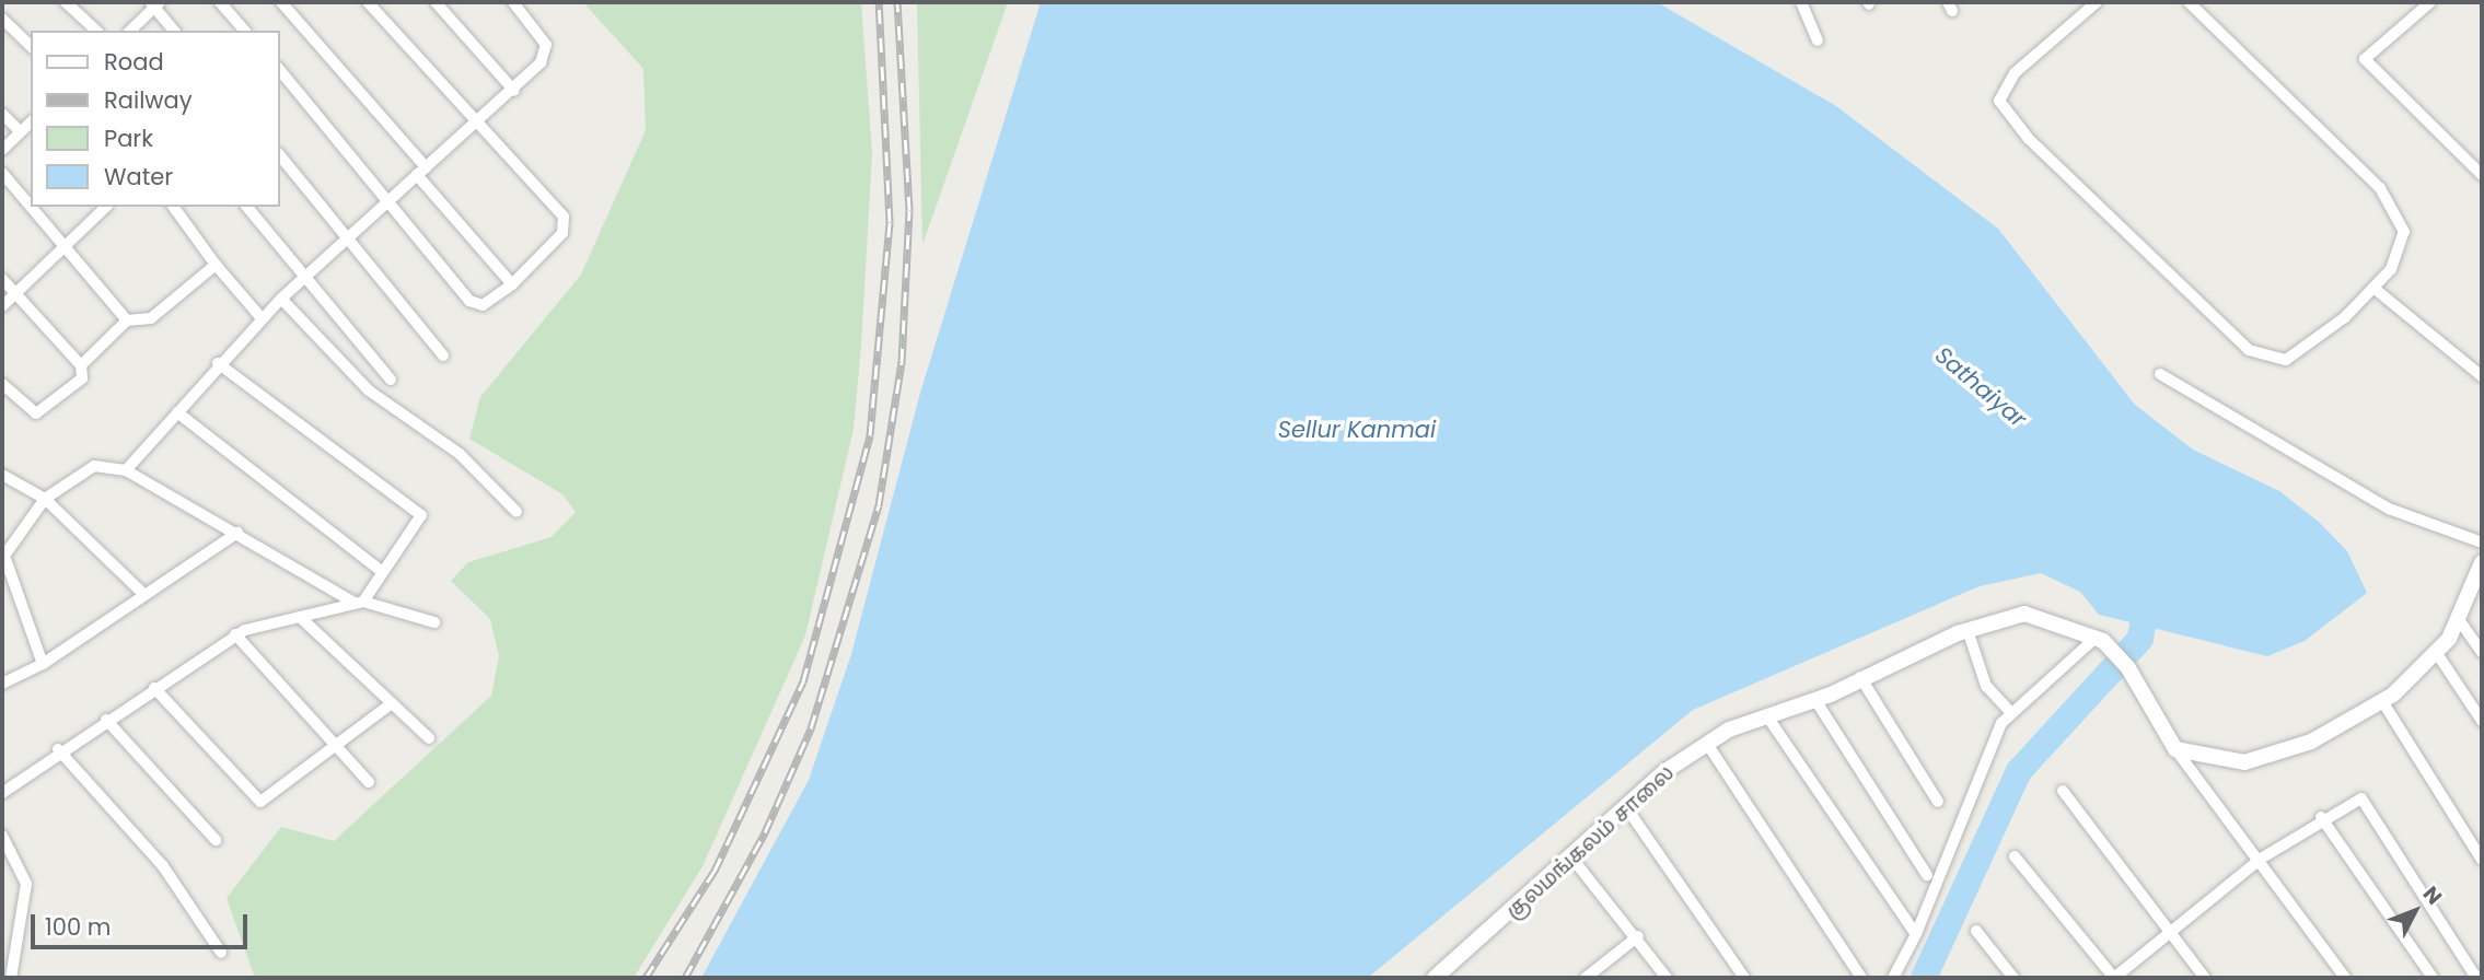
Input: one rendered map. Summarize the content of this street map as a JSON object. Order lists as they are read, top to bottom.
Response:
{
  "streets": {
    "main road": ["குலமங்கலம் சாலை"]
  },
  "water": ["Sathaiyar", "Sellur Kanmai"],
  "legend": [
    "Road",
    "Railway",
    "Park",
    "Water"
  ],
  "scale_bar": "100 m",
  "north": "top right"
}
